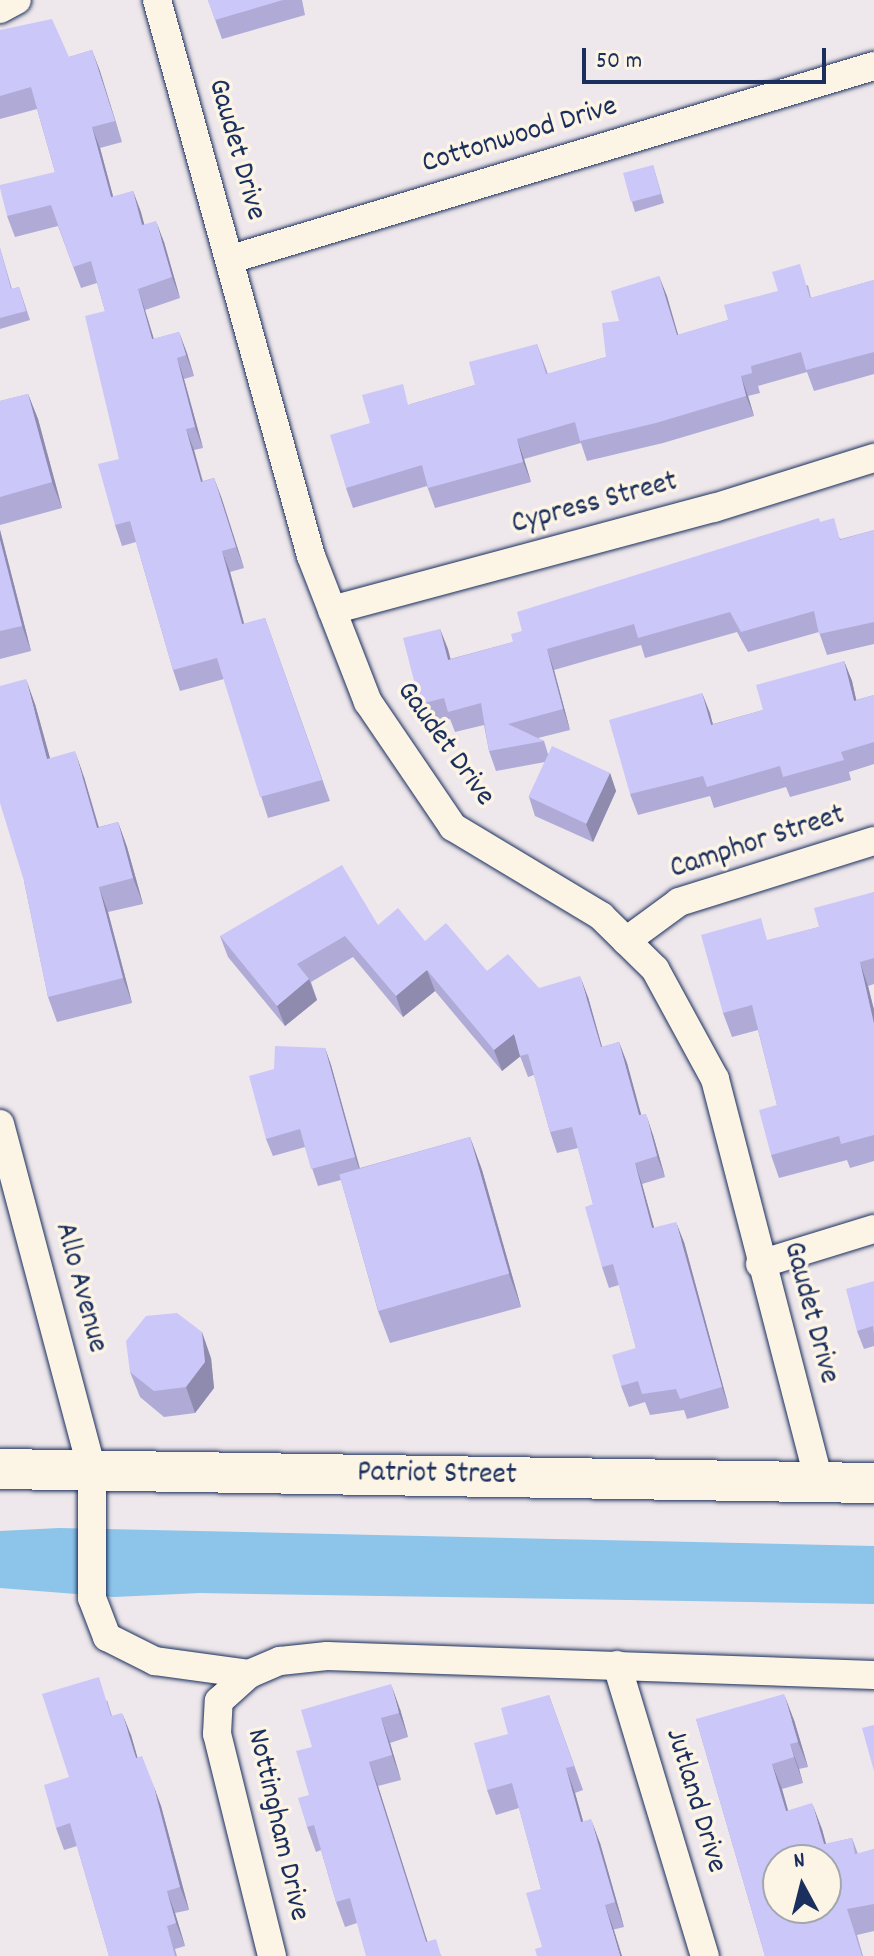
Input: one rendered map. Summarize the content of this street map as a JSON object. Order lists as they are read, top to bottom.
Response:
{
  "streets": {
    "main road": ["Patriot Street"],
    "street": [
      "Cottonwood Drive",
      "Gaudet Drive",
      "Cypress Street",
      "Camphor Street",
      "Allo Avenue",
      "Jutland Drive",
      "Nottingham Drive"
    ]
  },
  "crossings": [
    ["Cottonwood Drive", "Gaudet Drive"],
    ["Gaudet Drive", "Cypress Street"],
    ["Gaudet Drive", "Camphor Street"],
    ["Gaudet Drive", "Patriot Street"],
    ["Allo Avenue", "Patriot Street"],
    ["Allo Avenue", "Nottingham Drive"]
  ],
  "scale_bar": "50 m",
  "north": "top"
}
